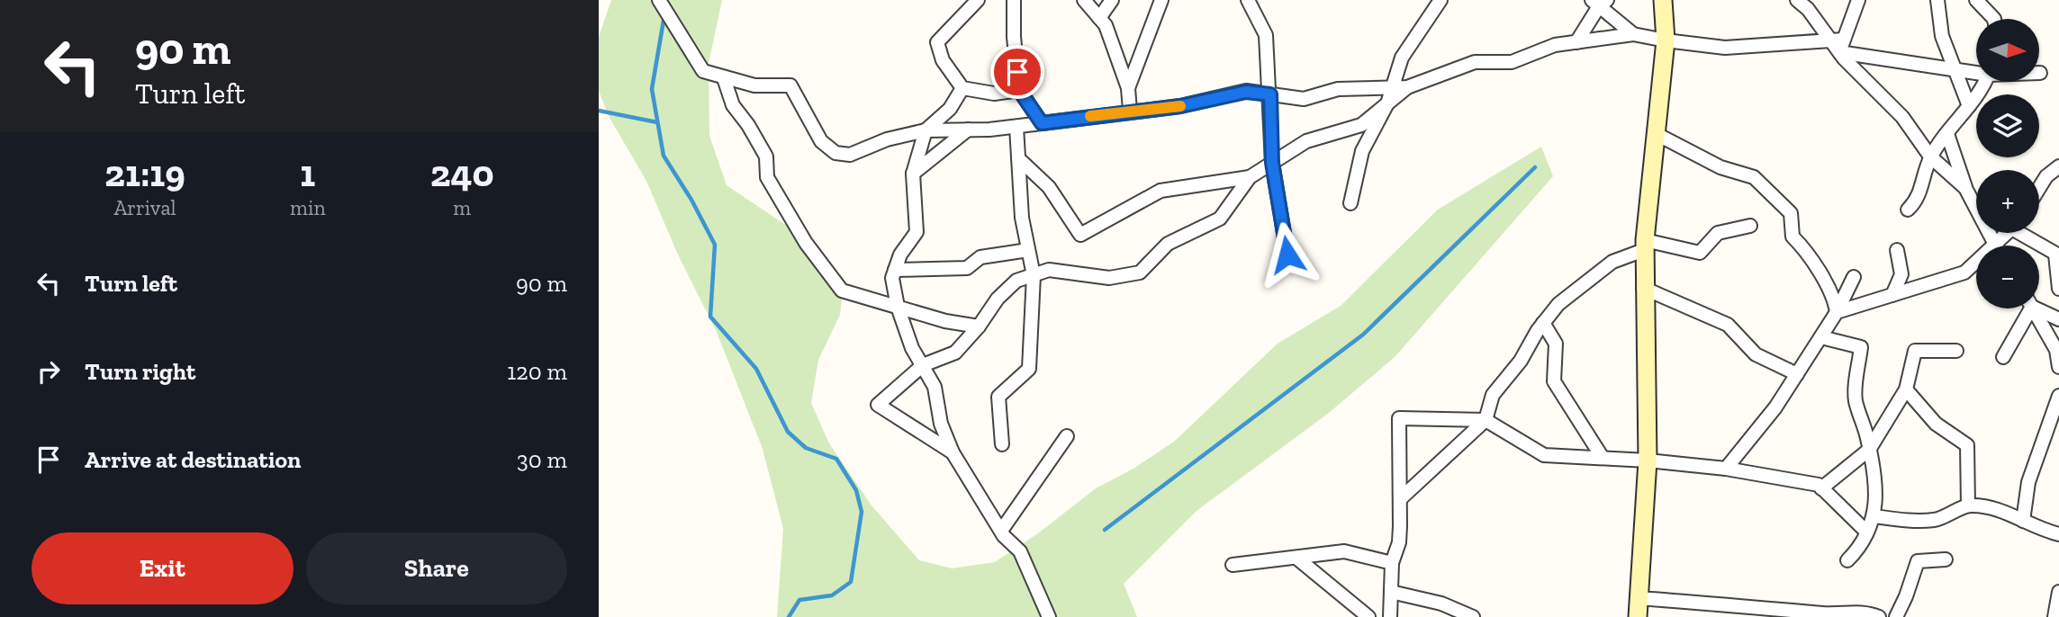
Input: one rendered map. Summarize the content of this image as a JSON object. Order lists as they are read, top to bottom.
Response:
{
  "north": "right",
  "page": {
    "turn": ["90 m", "Turn left"],
    "map_buttons": ["+", "−"],
    "eta": [
      "21:19",
      "Arrival",
      "1",
      "min",
      "240",
      "m"
    ],
    "list": [
      {
        "name": "Turn left",
        "value": "90 m"
      },
      {
        "name": "Turn right",
        "value": "120 m"
      },
      {
        "name": "Arrive at destination",
        "value": "30 m"
      }
    ],
    "buttons": ["Exit", "Share"]
  }
}
